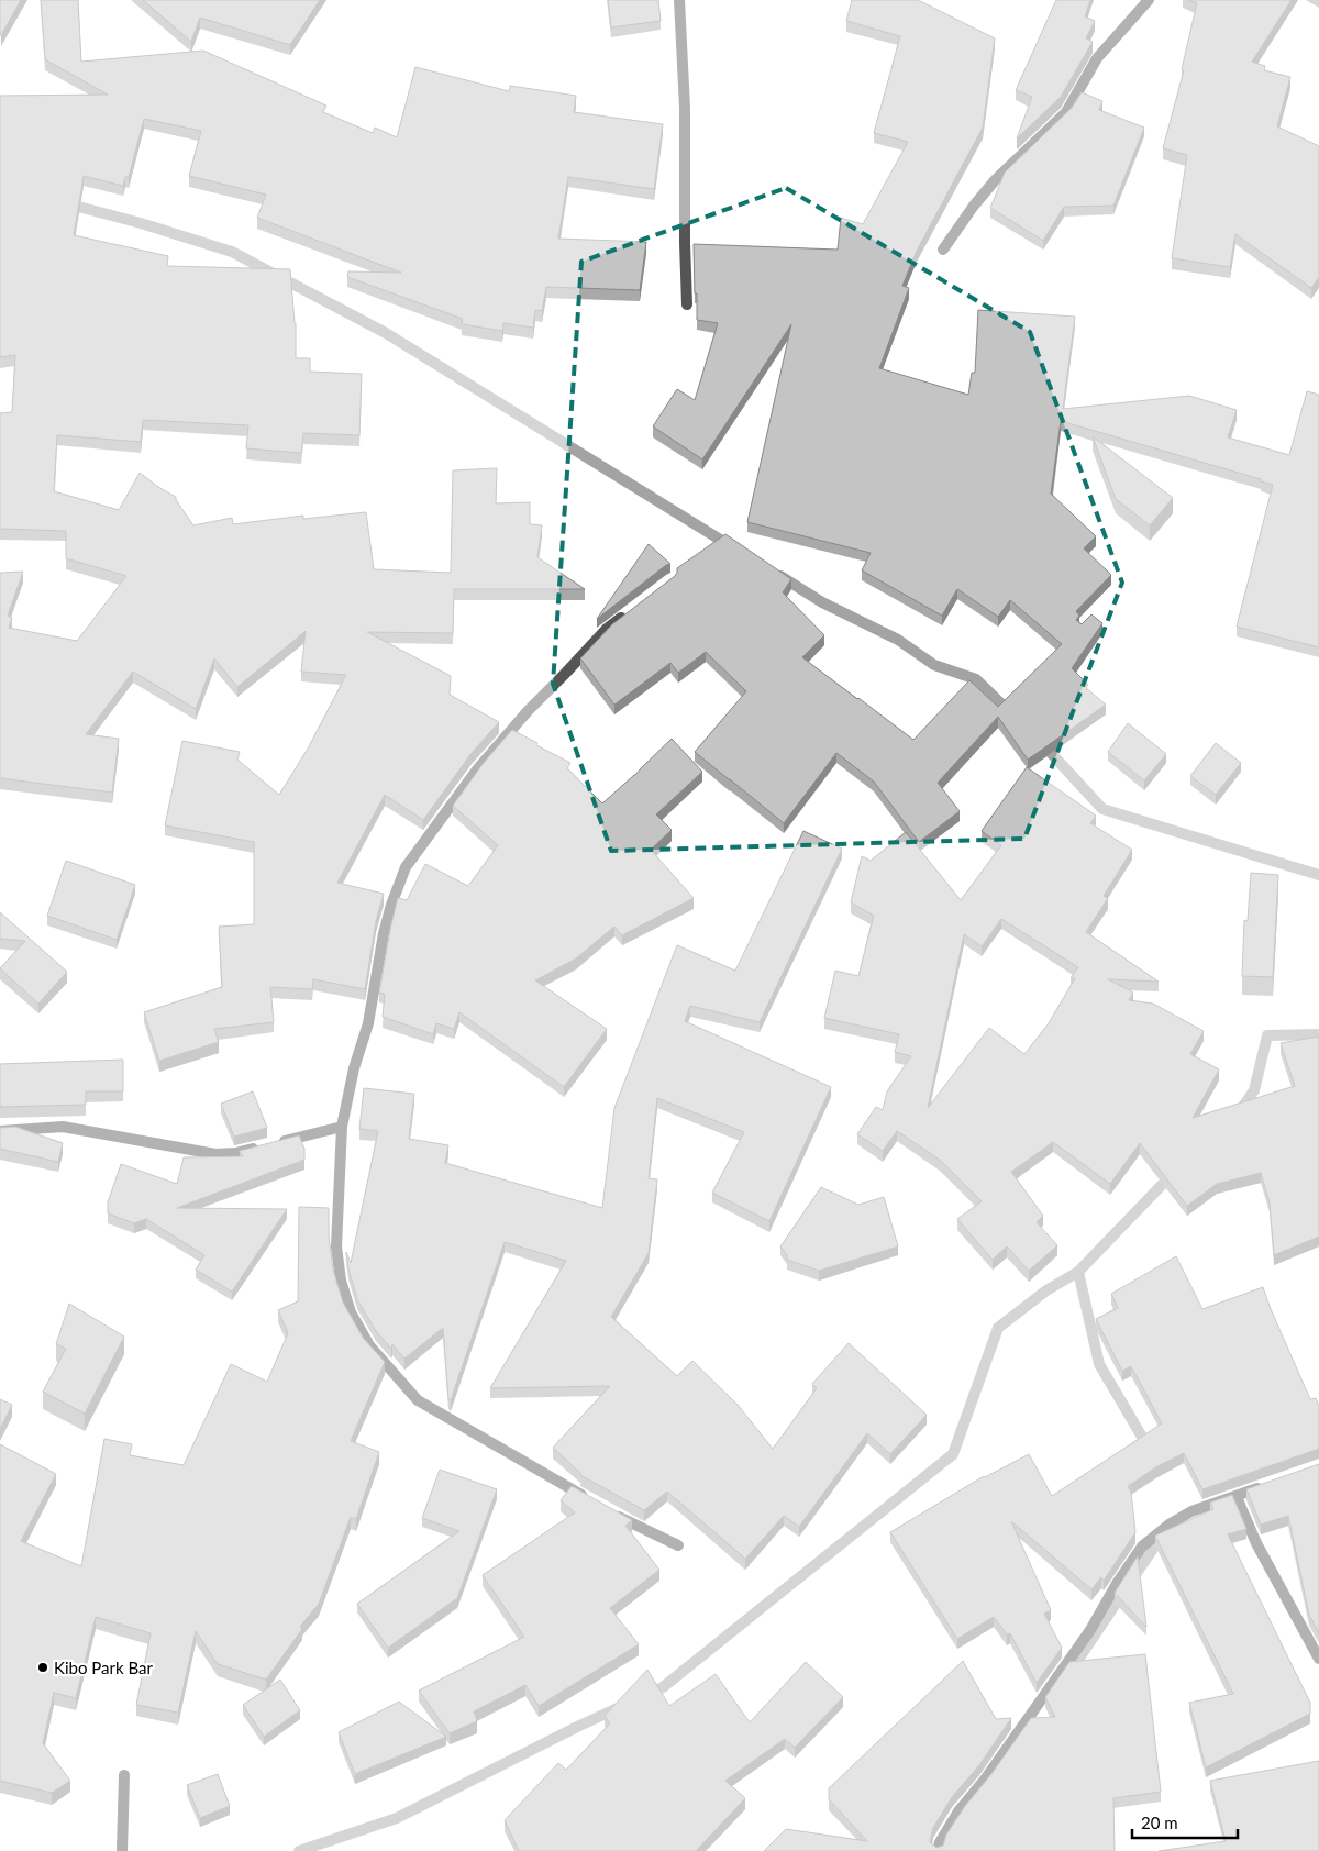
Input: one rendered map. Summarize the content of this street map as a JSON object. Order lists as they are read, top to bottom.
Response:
{
  "places": ["Kibo Park Bar"],
  "scale_bar": "20 m"
}
